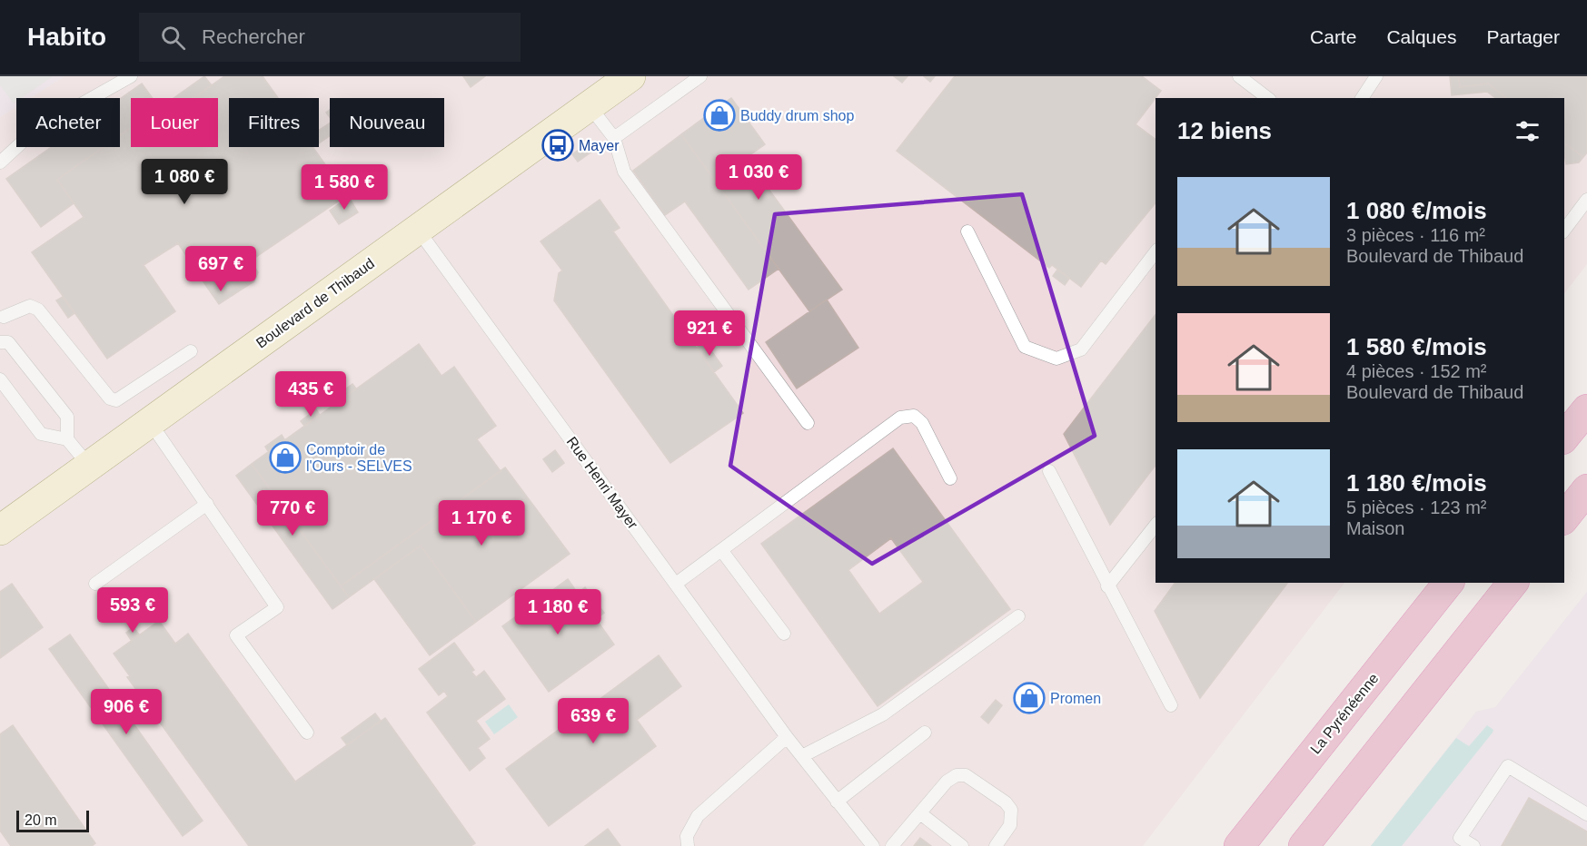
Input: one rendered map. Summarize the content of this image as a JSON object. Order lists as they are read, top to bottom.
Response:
{
  "streets": {
    "highway": ["La Pyrénéenne"],
    "street": ["Boulevard de Thibaud"],
    "lane": ["Rue Henri Mayer"]
  },
  "crossings": [
    ["Boulevard de Thibaud", "Rue Henri Mayer"]
  ],
  "places": {
    "shop": ["Buddy drum shop", "Comptoir de l'Ours - SELVES", "Promen"],
    "bus stop": ["Mayer"]
  },
  "scale_bar": "20 m",
  "page": {
    "header": "Habito",
    "search": "Rechercher",
    "nav": ["Carte", "Calques", "Partager"],
    "chip": [
      "Acheter",
      "Louer",
      "Filtres",
      "Nouveau"
    ],
    "heading": "12 biens",
    "price": [
      "1 030 €",
      "1 080 €",
      "1 580 €",
      "697 €",
      "921 €",
      "435 €",
      "770 €",
      "1 170 €",
      "593 €",
      "1 180 €",
      "906 €",
      "639 €"
    ],
    "list": [
      {
        "name": "1 080 €/mois",
        "note": "3 pièces · 116 m² · Boulevard de Thibaud"
      },
      {
        "name": "1 580 €/mois",
        "note": "4 pièces · 152 m² · Boulevard de Thibaud"
      },
      {
        "name": "1 180 €/mois",
        "note": "5 pièces · 123 m² · Maison"
      }
    ],
    "scale": "20 m"
  }
}
